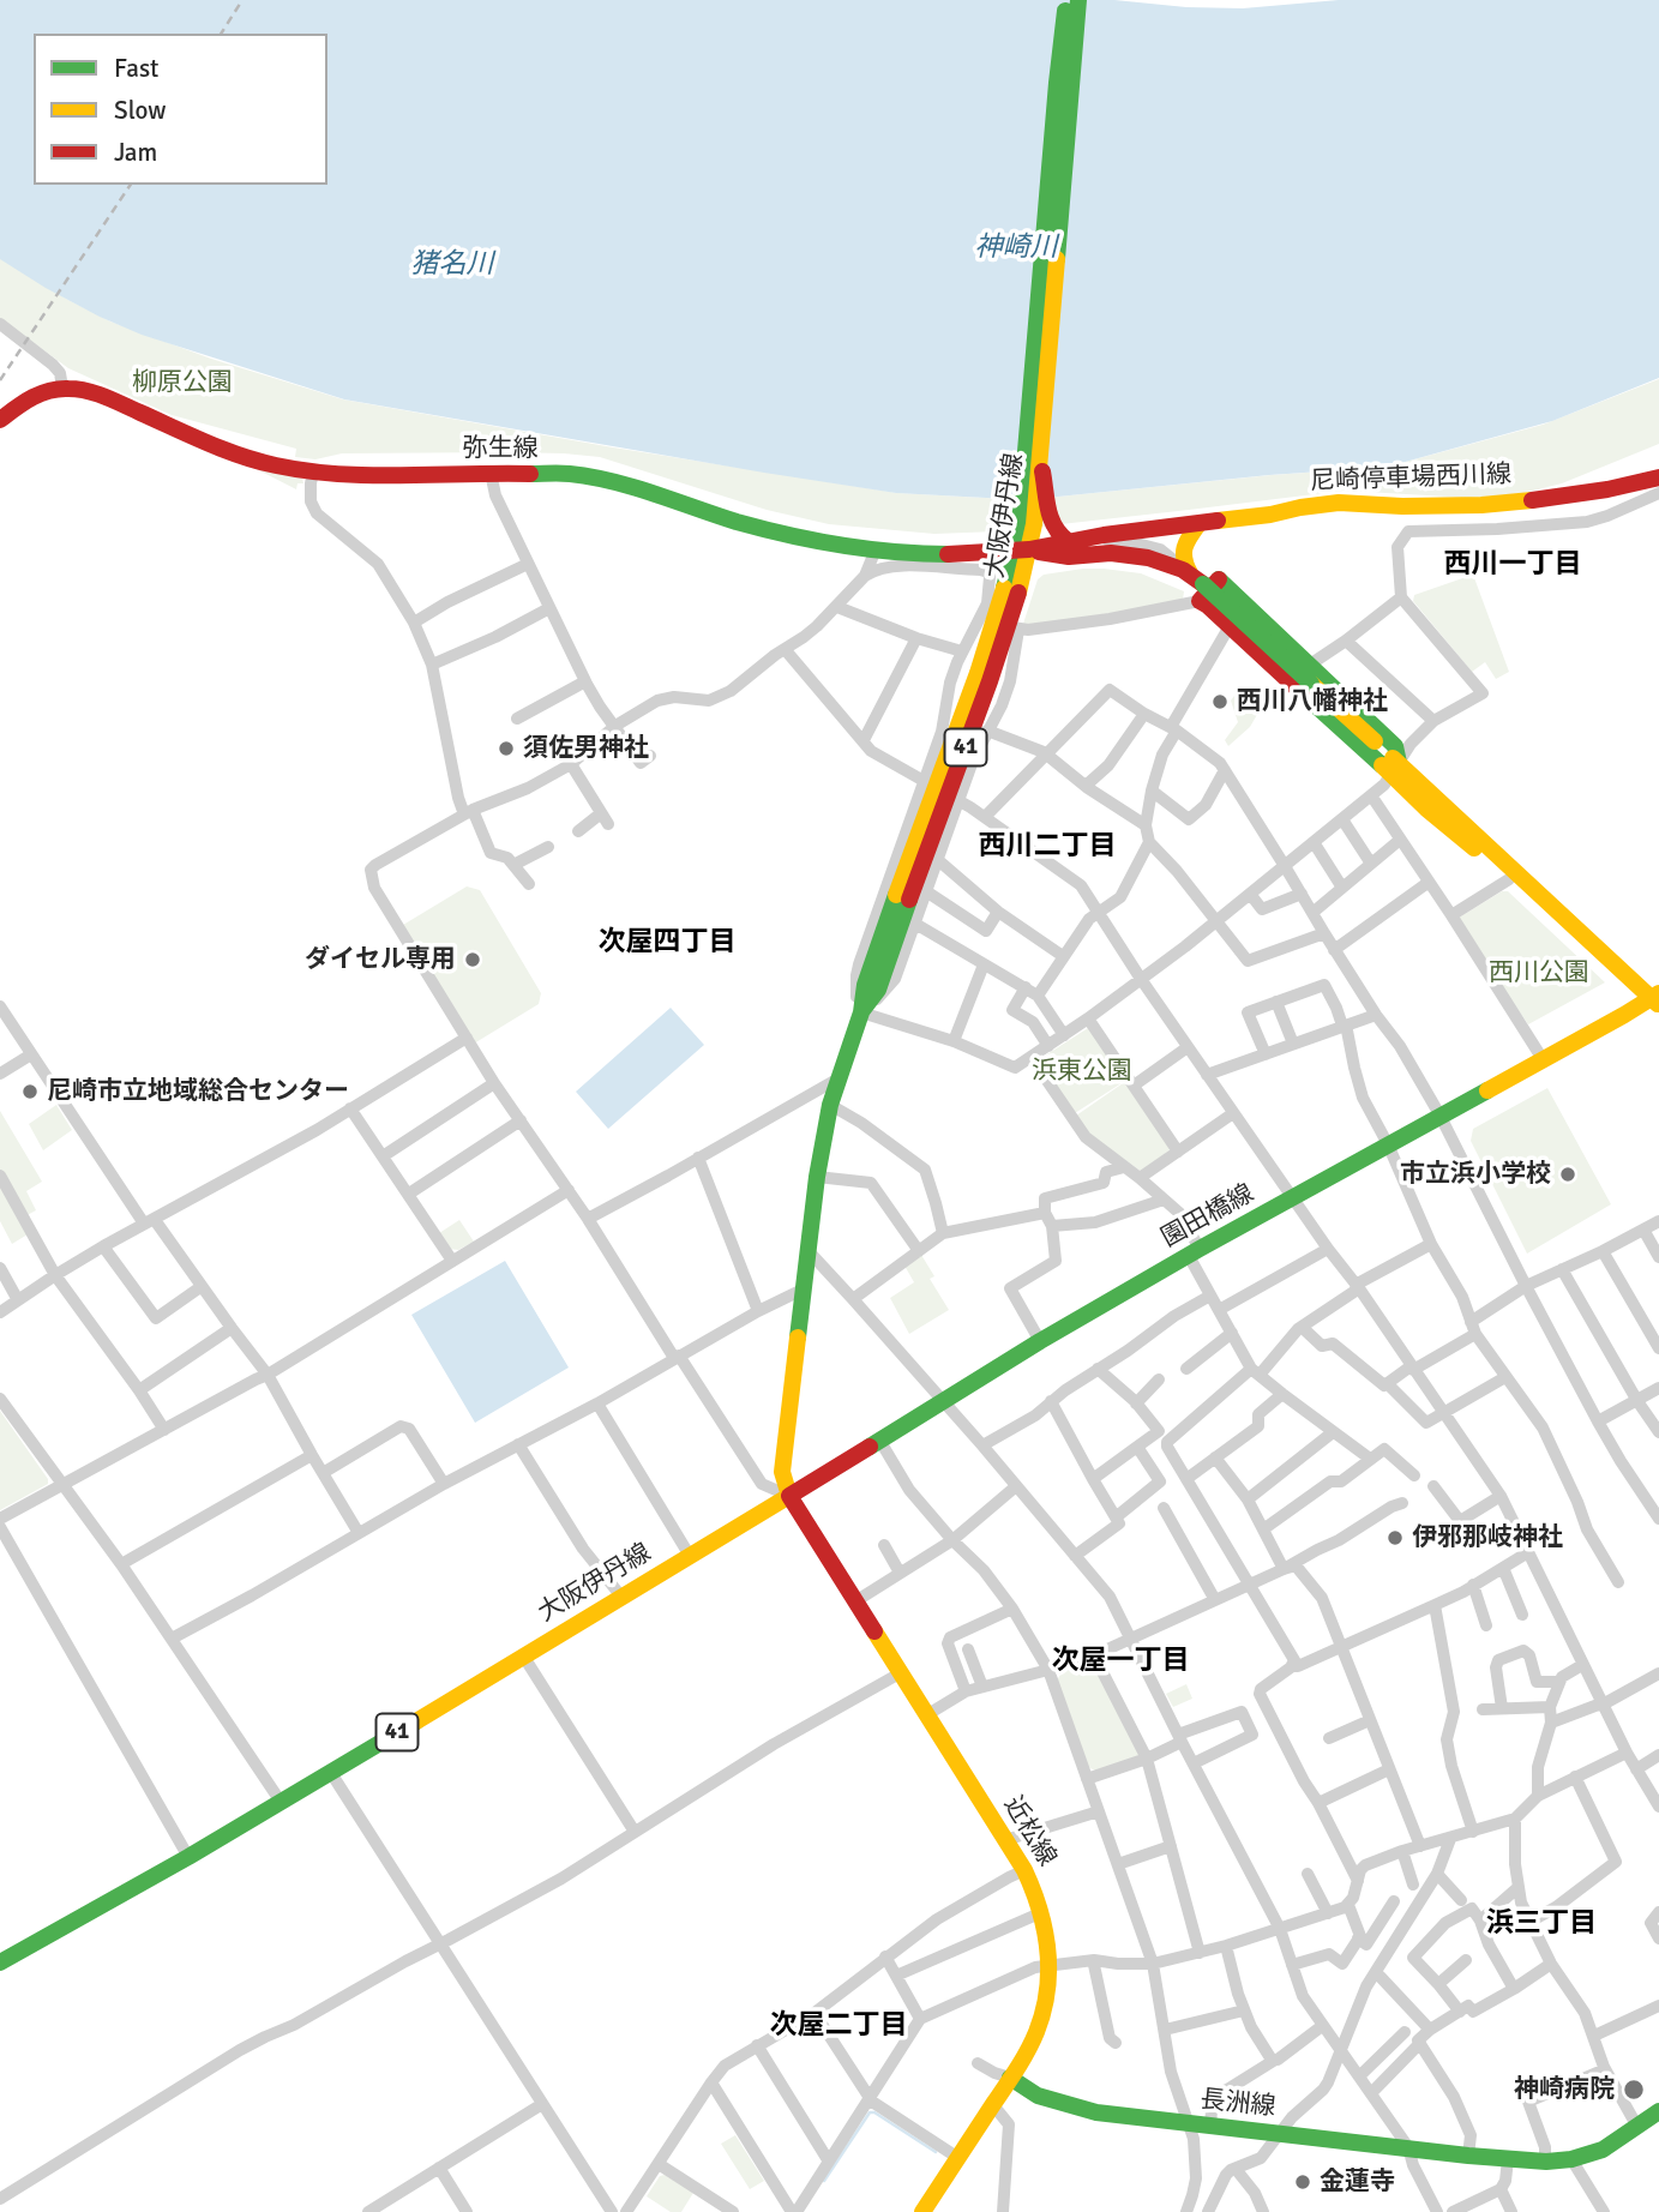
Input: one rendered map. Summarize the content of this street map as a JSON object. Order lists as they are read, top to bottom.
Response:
{
  "streets": {
    "street": [
      "弥生線",
      "尼崎停車場西川線",
      "大阪伊丹線",
      "41",
      "園田橋線",
      "近松線",
      "長洲線"
    ]
  },
  "crossings": [
    ["弥生線", "尼崎停車場西川線"],
    ["弥生線", "大阪伊丹線"],
    ["尼崎停車場西川線", "大阪伊丹線"],
    ["大阪伊丹線", "園田橋線"],
    ["大阪伊丹線", "近松線"],
    ["園田橋線", "近松線"],
    ["近松線", "長洲線"]
  ],
  "districts": [
    "西川一丁目",
    "西川二丁目",
    "次屋四丁目",
    "次屋一丁目",
    "浜三丁目",
    "次屋二丁目"
  ],
  "water": ["神崎川", "猪名川"],
  "parks": ["柳原公園", "西川公園", "浜東公園"],
  "places": [
    "西川八幡神社",
    "須佐男神社",
    "ダイセル専用",
    "尼崎市立地域総合センター",
    "市立浜小学校",
    "伊邪那岐神社",
    "神崎病院",
    "金蓮寺"
  ],
  "legend": ["Fast", "Slow", "Jam"]
}
